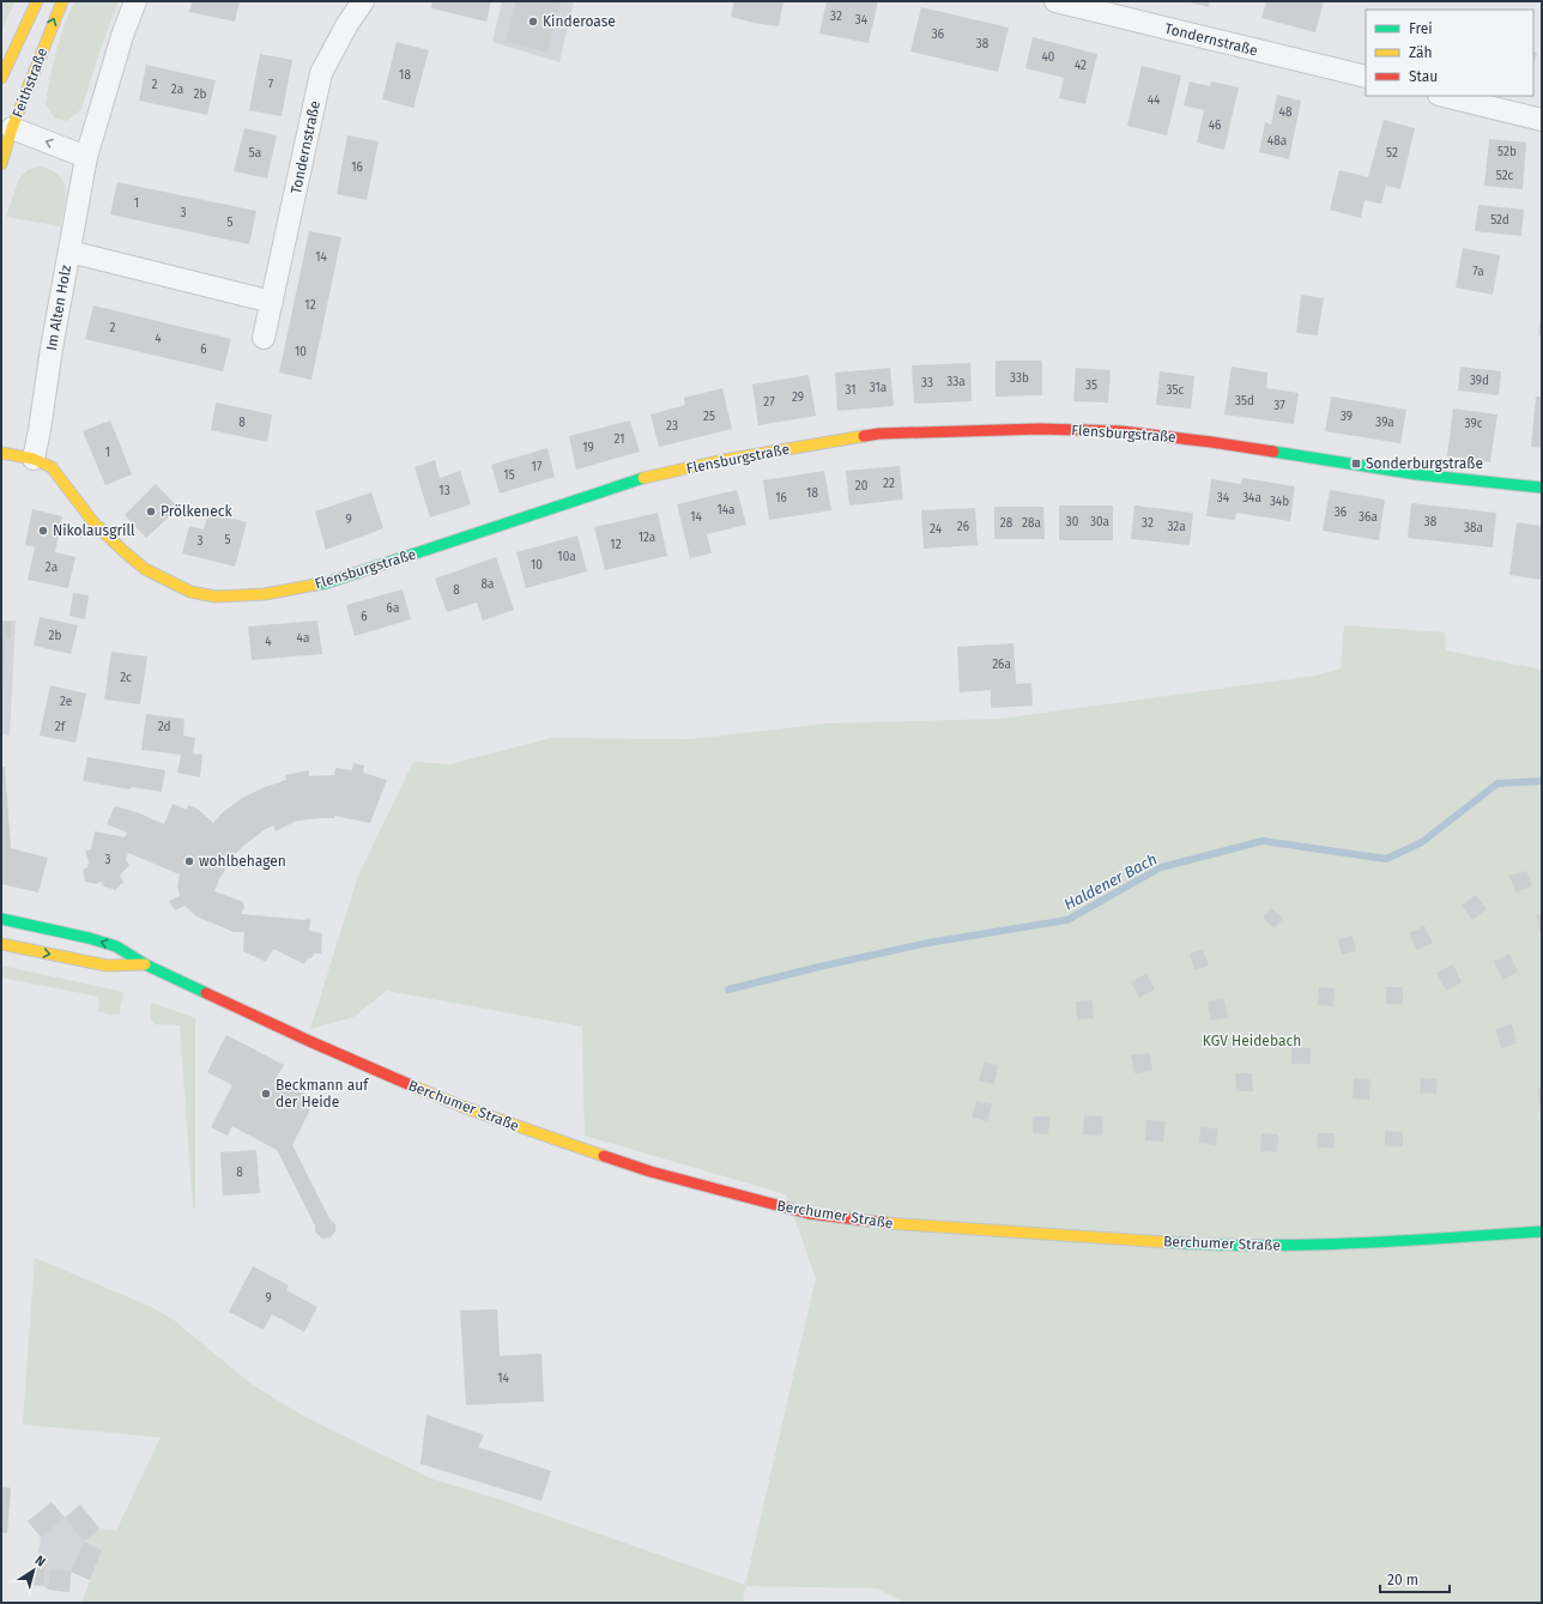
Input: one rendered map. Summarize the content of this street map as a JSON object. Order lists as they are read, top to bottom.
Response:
{
  "streets": {
    "main road": ["Feithstraße", "Flensburgstraße", "Berchumer Straße"],
    "street": ["Tondernstraße", "Im Alten Holz"]
  },
  "crossings": [
    ["Im Alten Holz", "Flensburgstraße"]
  ],
  "water": ["Haldener Bach"],
  "parks": ["KGV Heidebach"],
  "places": {
    "other": [
      "Kinderoase",
      "Prölkeneck",
      "Nikolausgrill",
      "wohlbehagen",
      "Beckmann auf der Heide"
    ],
    "transit": ["Sonderburgstraße"]
  },
  "house_numbers": [
    "32",
    "34",
    "36",
    "38",
    "40",
    "42",
    "18",
    "2",
    "7",
    "2a",
    "2b",
    "44",
    "48",
    "46",
    "48a",
    "52b",
    "5a",
    "52",
    "16",
    "52c",
    "1",
    "3",
    "52d",
    "5",
    "14",
    "7a",
    "12",
    "2",
    "4",
    "6",
    "10",
    "33b",
    "39d",
    "33a",
    "33",
    "35",
    "31a",
    "31",
    "35c",
    "29",
    "35d",
    "27",
    "37",
    "25",
    "39",
    "8",
    "39a",
    "39c",
    "23",
    "21",
    "19",
    "1",
    "17",
    "15",
    "22",
    "20",
    "13",
    "18",
    "16",
    "34",
    "34a",
    "34b",
    "14a",
    "36",
    "14",
    "36a",
    "9",
    "30",
    "30a",
    "38",
    "28",
    "28a",
    "32",
    "26",
    "32a",
    "38a",
    "24",
    "12a",
    "5",
    "3",
    "12",
    "10a",
    "10",
    "2a",
    "8a",
    "8",
    "6a",
    "6",
    "2b",
    "4a",
    "4",
    "26a",
    "2c",
    "2e",
    "2f",
    "2d",
    "3",
    "8",
    "9",
    "14"
  ],
  "legend": ["Frei", "Zäh", "Stau"],
  "scale_bar": "20 m",
  "north": "top right"
}
